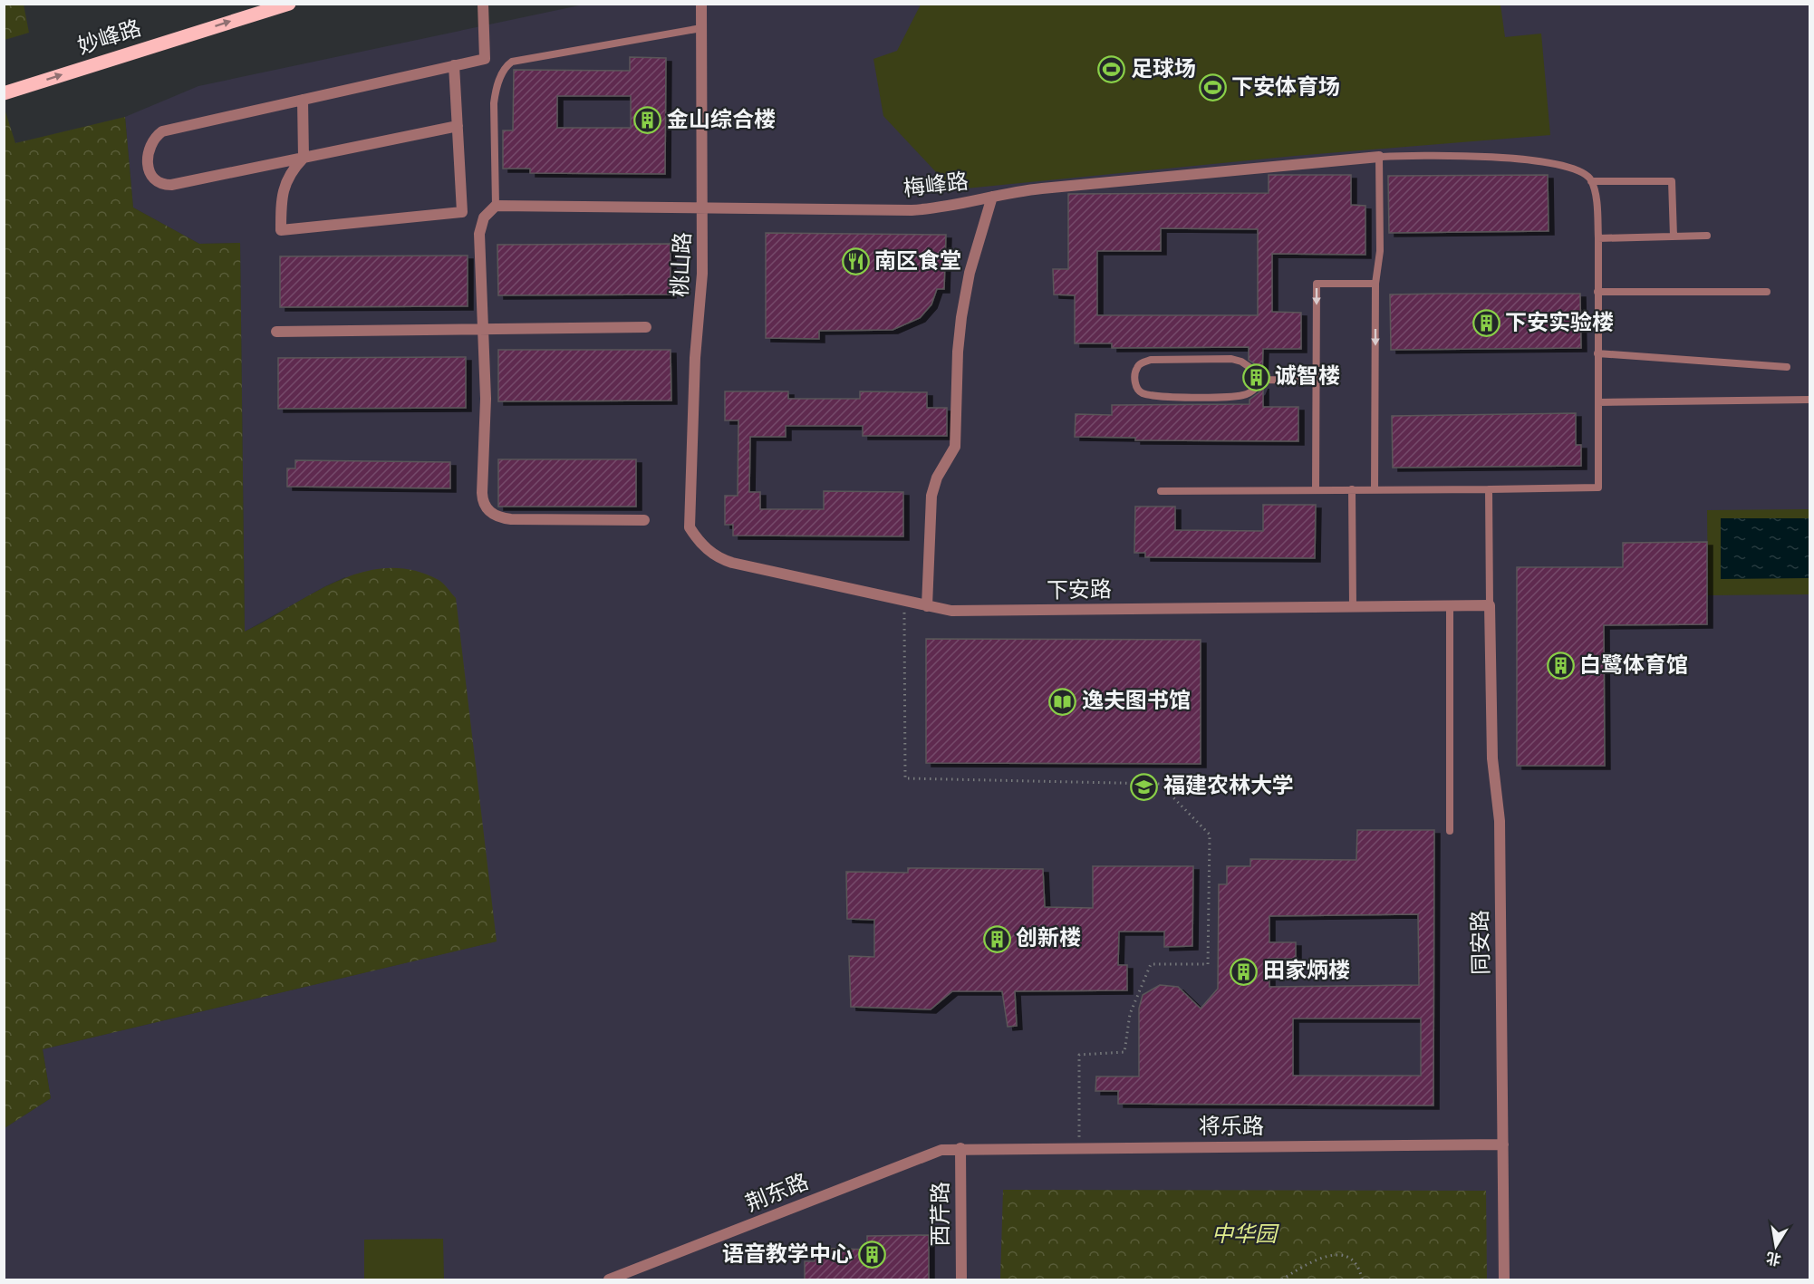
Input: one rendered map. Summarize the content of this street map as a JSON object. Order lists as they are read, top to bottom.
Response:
{
  "streets": {
    "main road": ["妙峰路"],
    "street": [
      "梅峰路",
      "桃山路",
      "下安路",
      "同安路",
      "将乐路",
      "荆东路",
      "西芹路"
    ]
  },
  "crossings": [
    ["梅峰路", "桃山路"],
    ["桃山路", "下安路"],
    ["下安路", "同安路"],
    ["同安路", "将乐路"],
    ["将乐路", "荆东路"],
    ["将乐路", "西芹路"],
    ["荆东路", "西芹路"]
  ],
  "one_way": ["妙峰路"],
  "parks": ["中华园"],
  "places": {
    "sports": ["足球场", "下安体育场"],
    "building": [
      "金山综合楼",
      "下安实验楼",
      "诚智楼",
      "白鹭体育馆",
      "创新楼",
      "田家炳楼",
      "语音教学中心"
    ],
    "restaurant": ["南区食堂"],
    "library": ["逸夫图书馆"],
    "school or university": ["福建农林大学"]
  },
  "north": "bottom"
}
